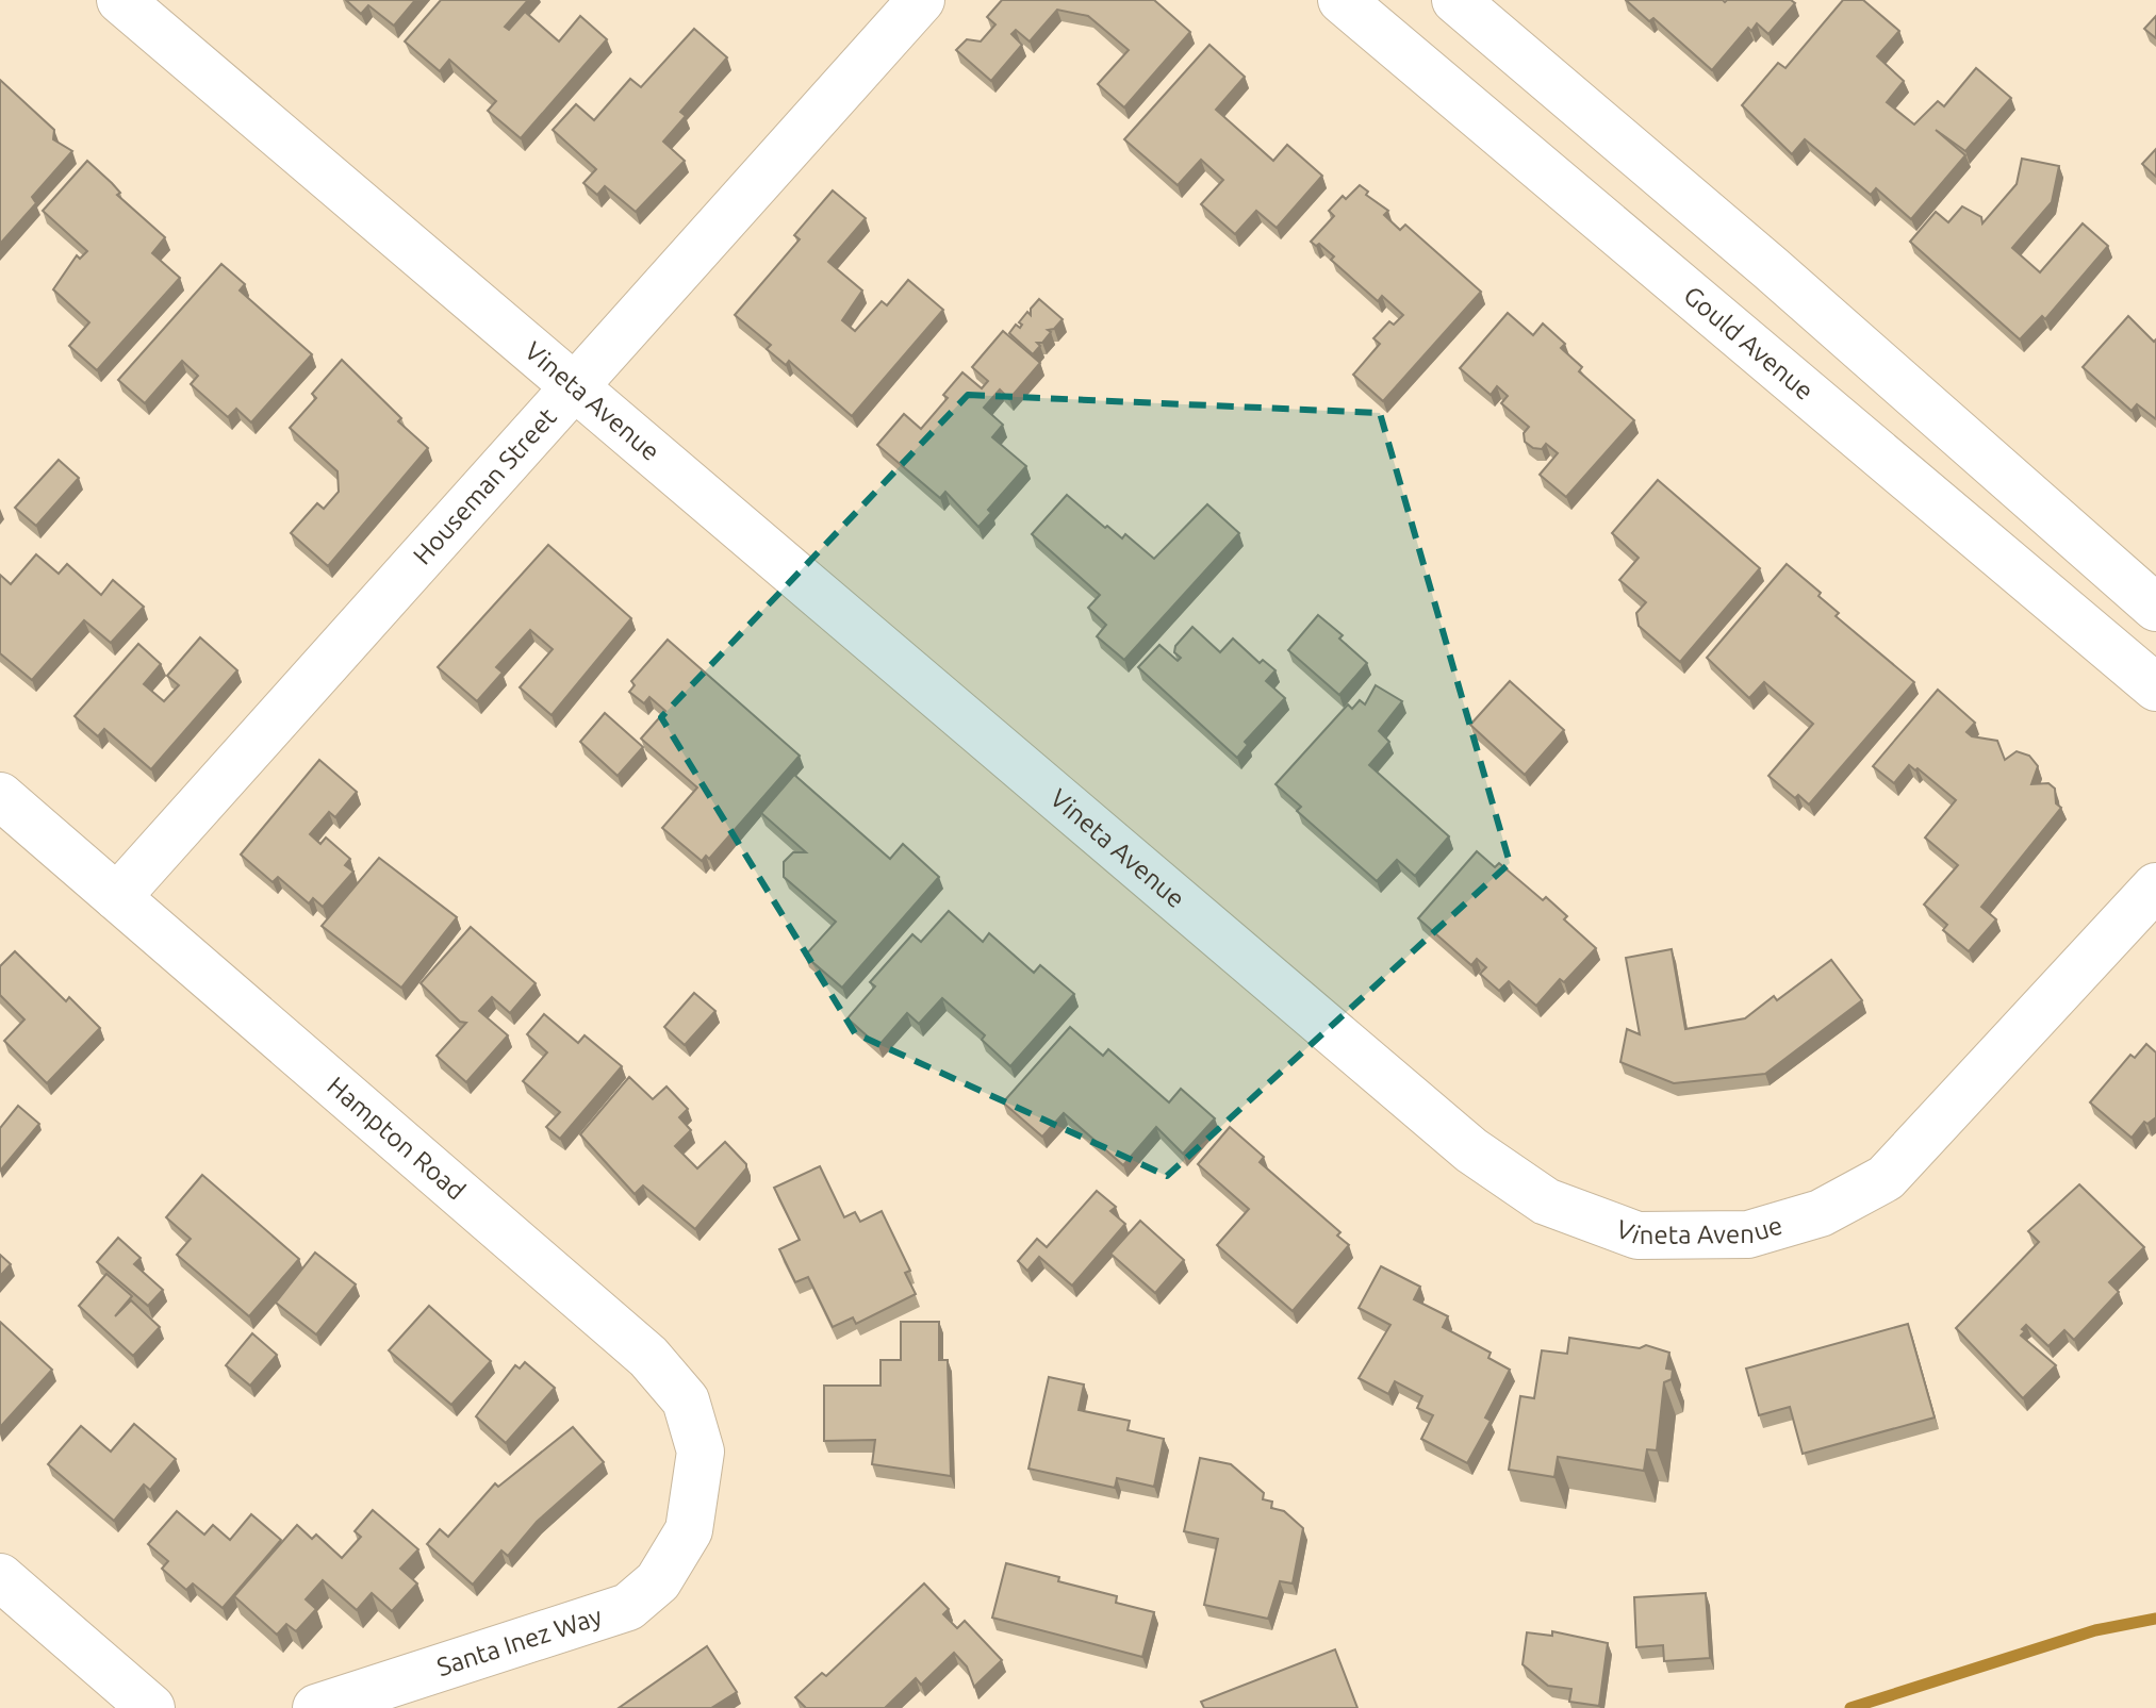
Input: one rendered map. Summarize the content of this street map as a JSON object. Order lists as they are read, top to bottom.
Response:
{
  "streets": {
    "street": [
      "Gould Avenue",
      "Vineta Avenue",
      "Houseman Street",
      "Hampton Road",
      "Santa Inez Way"
    ]
  },
  "crossings": [
    ["Vineta Avenue", "Houseman Street"],
    ["Houseman Street", "Hampton Road"],
    ["Hampton Road", "Santa Inez Way"]
  ]
}
